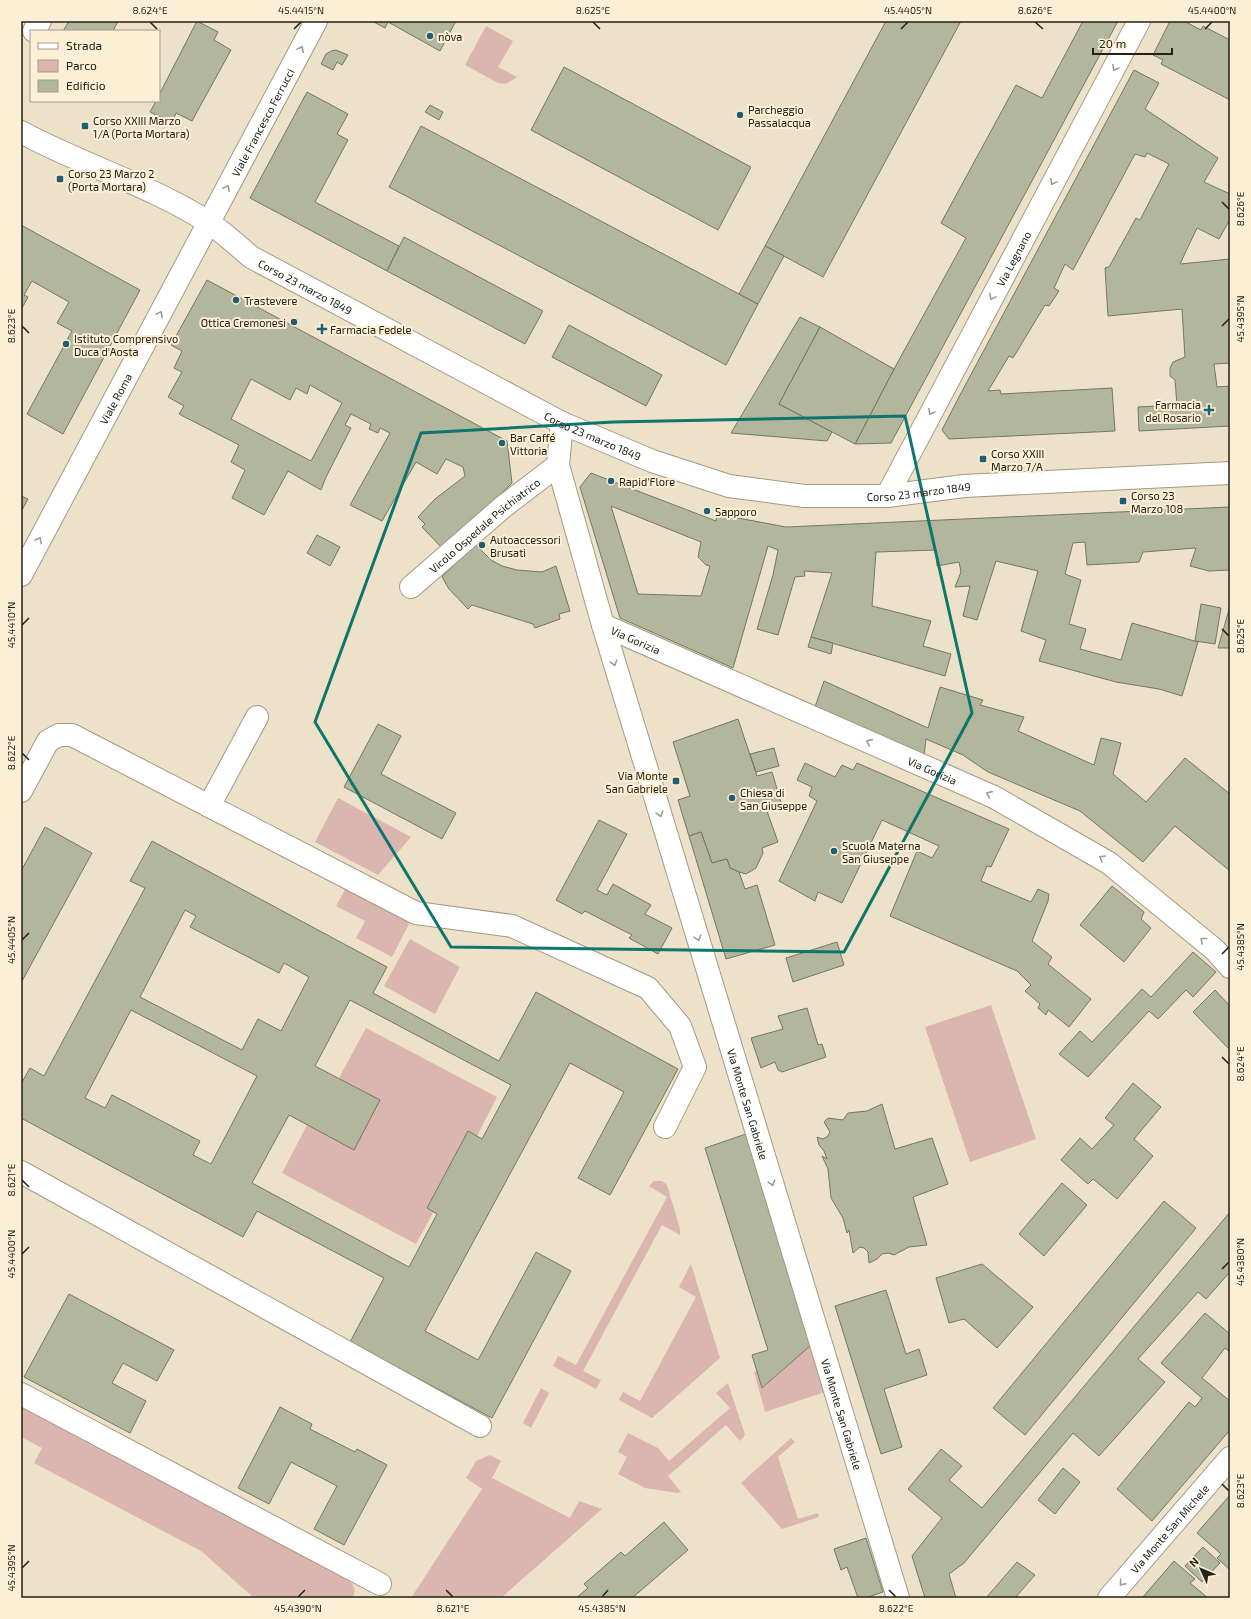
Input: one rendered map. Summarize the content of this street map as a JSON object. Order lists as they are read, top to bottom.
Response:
{
  "streets": {
    "street": [
      "Viale Francesco Ferrucci",
      "Via Legnano",
      "Corso 23 marzo 1849",
      "Viale Roma",
      "Vicolo Ospedale Psichiatrico",
      "Via Gorizia",
      "Via Monte San Gabriele",
      "Via Monte San Michele"
    ]
  },
  "crossings": [
    ["Viale Francesco Ferrucci", "Corso 23 marzo 1849"],
    ["Viale Francesco Ferrucci", "Viale Roma"],
    ["Via Legnano", "Corso 23 marzo 1849"],
    ["Corso 23 marzo 1849", "Viale Roma"],
    ["Corso 23 marzo 1849", "Via Monte San Gabriele"],
    ["Vicolo Ospedale Psichiatrico", "Via Monte San Gabriele"],
    ["Via Gorizia", "Via Monte San Gabriele"]
  ],
  "one_way": [
    "Viale Francesco Ferrucci",
    "Via Legnano",
    "Viale Roma",
    "Via Gorizia",
    "Via Monte San Gabriele",
    "Via Monte San Michele"
  ],
  "places": {
    "other": [
      "nòva",
      "Parcheggio Passalacqua",
      "Trastevere",
      "Ottica Cremonesi",
      "Istituto Comprensivo Duca d'Aosta",
      "Bar Caffé Vittoria",
      "Rapid'Flore",
      "Sapporo",
      "Autoaccessori Brusati",
      "Chiesa di San Giuseppe",
      "Scuola Materna San Giuseppe"
    ],
    "transit": [
      "Corso XXIII Marzo 1/A (Porta Mortara)",
      "Corso 23 Marzo 2 (Porta Mortara)",
      "Corso XXIII Marzo 7/A",
      "Corso 23 Marzo 108",
      "Via Monte San Gabriele"
    ],
    "health": ["Farmacia Fedele", "Farmacia del Rosario"]
  },
  "legend": ["Strada", "Parco", "Edificio"],
  "scale_bar": "20 m",
  "north": "top left",
  "coordinates": [
    "8.624°E",
    "45.4415°N",
    "8.625°E",
    "45.4405°N",
    "8.626°E",
    "45.4400°N",
    "45.4395°N",
    "8.623°E",
    "45.4410°N",
    "8.622°E",
    "45.4385°N",
    "8.621°E",
    "45.4380°N",
    "45.4390°N"
  ]
}
